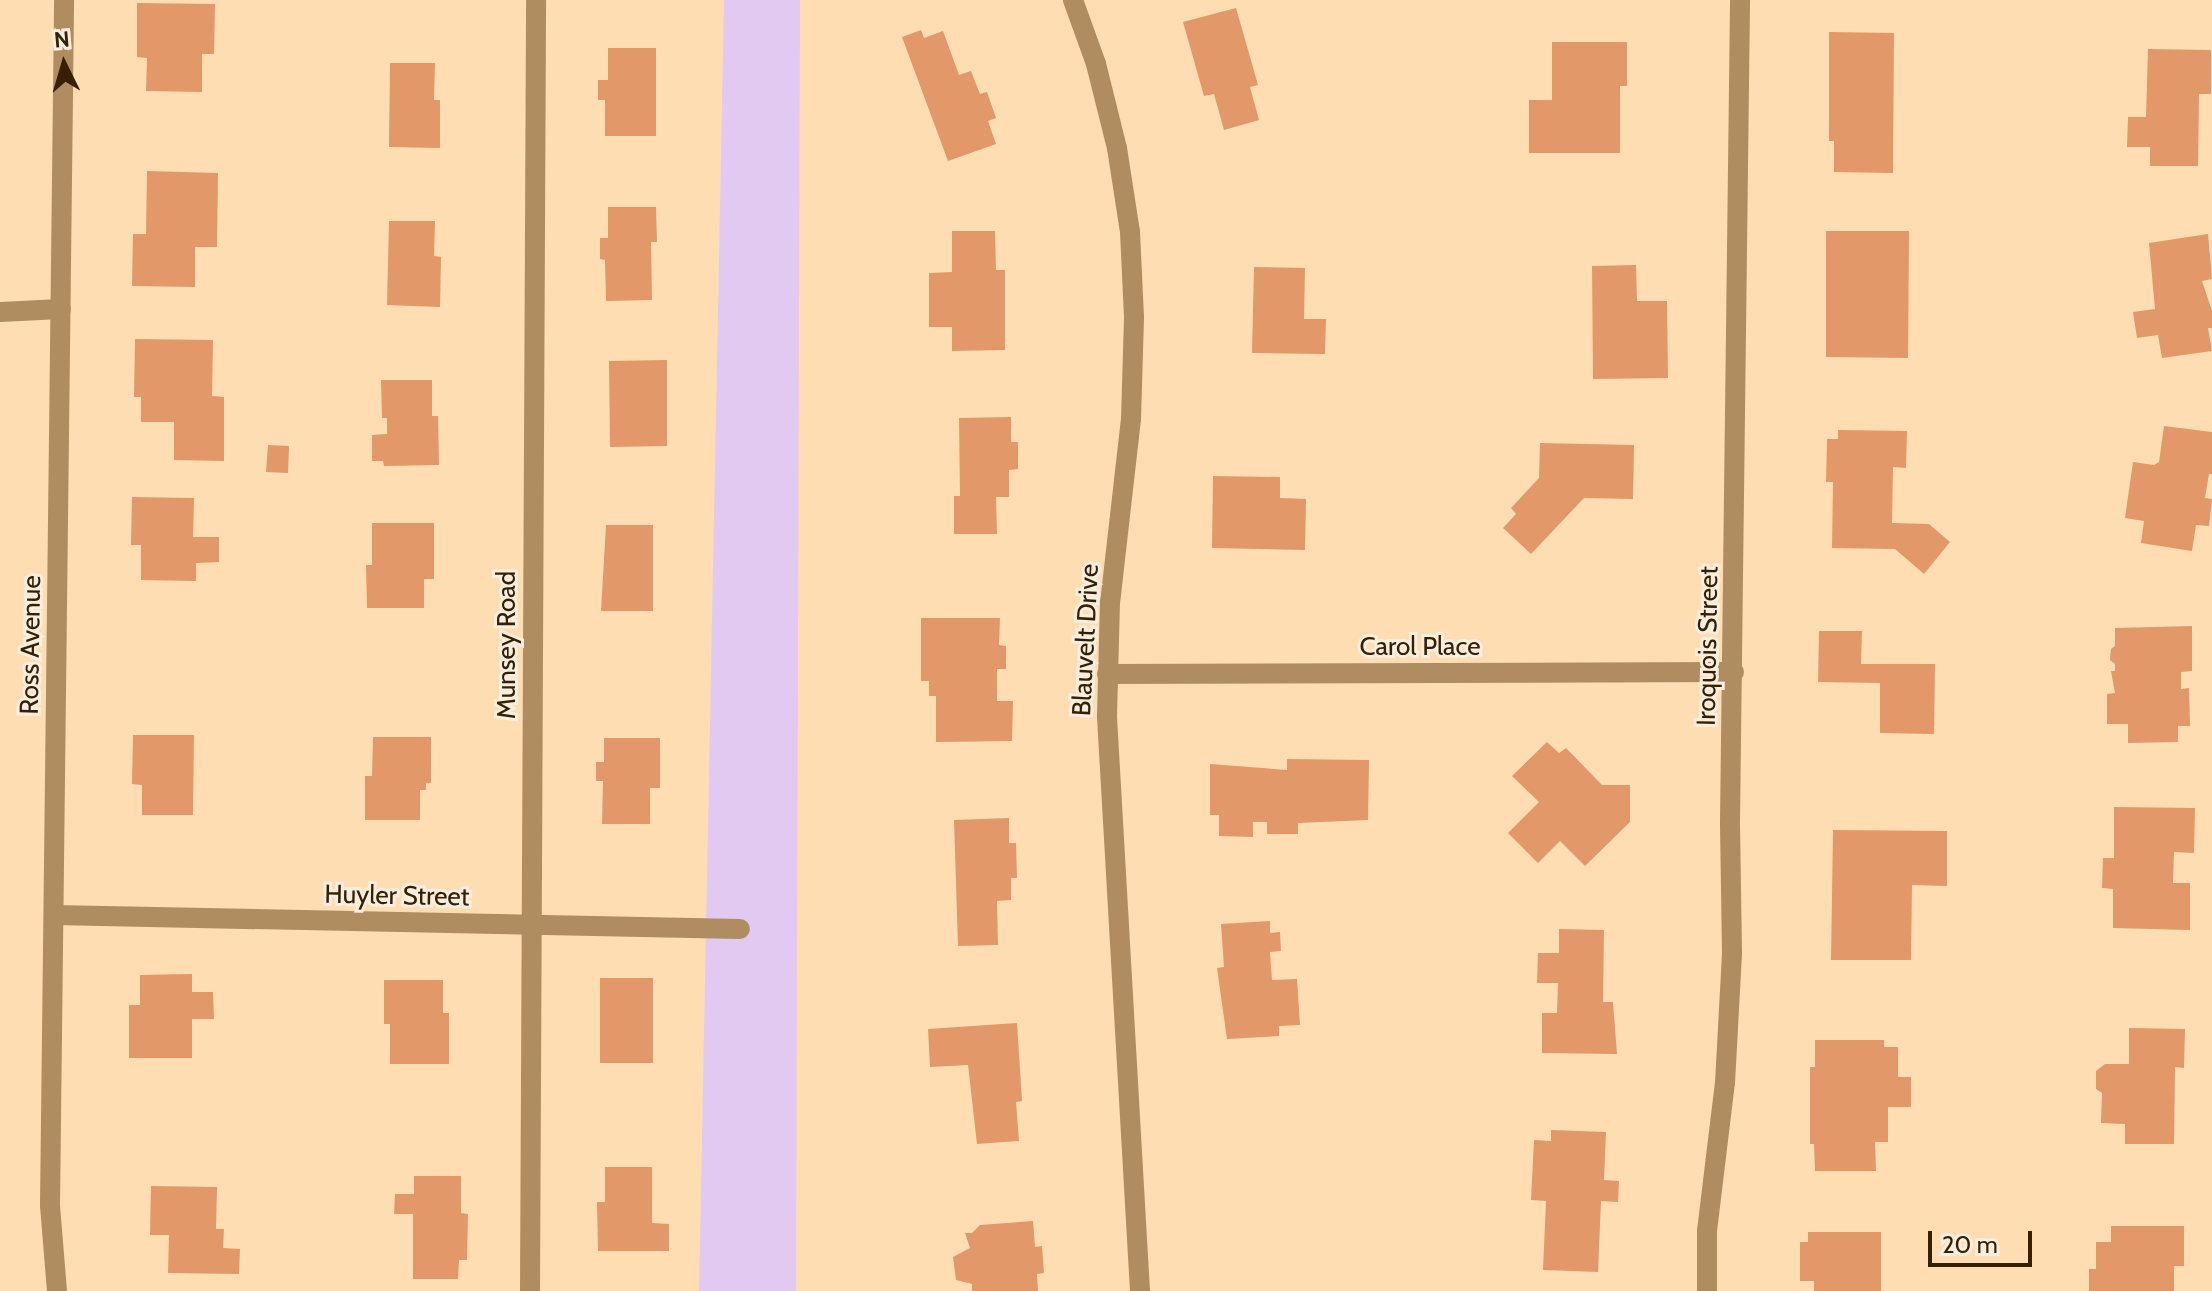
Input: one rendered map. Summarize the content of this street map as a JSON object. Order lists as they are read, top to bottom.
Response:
{
  "streets": {
    "street": [
      "Blauvelt Drive",
      "Ross Avenue",
      "Munsey Road",
      "Iroquois Street",
      "Carol Place",
      "Huyler Street"
    ]
  },
  "crossings": [
    ["Blauvelt Drive", "Carol Place"],
    ["Ross Avenue", "Huyler Street"],
    ["Munsey Road", "Huyler Street"],
    ["Iroquois Street", "Carol Place"]
  ],
  "scale_bar": "20 m",
  "north": "top"
}
